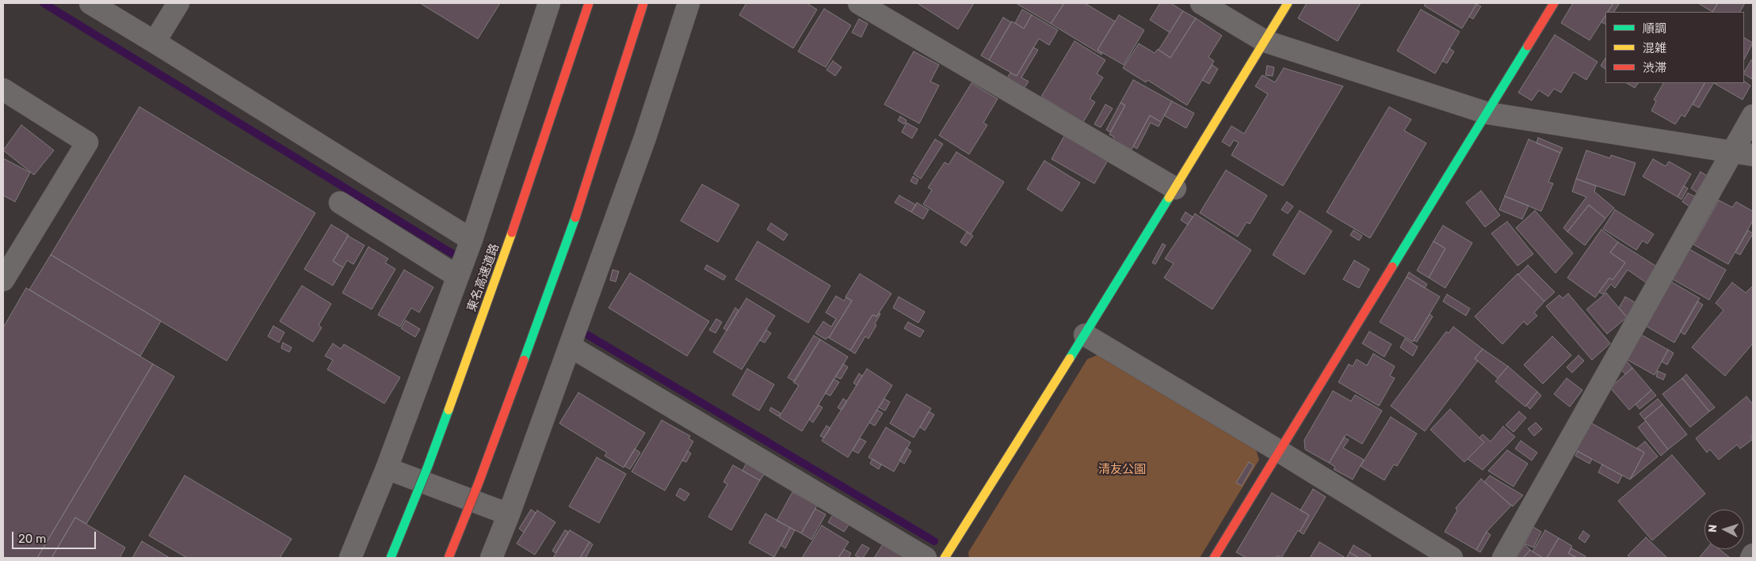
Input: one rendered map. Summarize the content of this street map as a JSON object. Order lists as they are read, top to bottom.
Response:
{
  "streets": {
    "main road": ["東名高速道路"]
  },
  "parks": ["清友公園"],
  "legend": ["順調", "混雑", "渋滞"],
  "scale_bar": "20 m",
  "north": "left"
}
